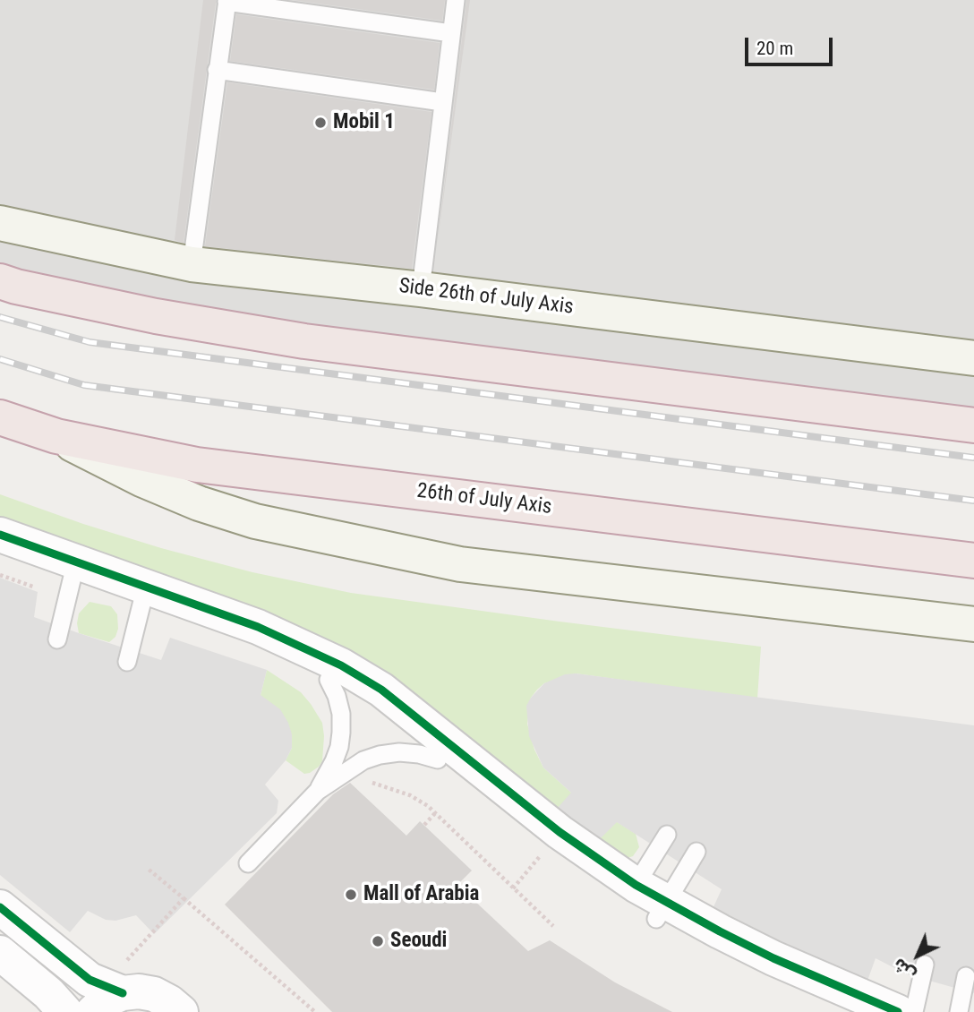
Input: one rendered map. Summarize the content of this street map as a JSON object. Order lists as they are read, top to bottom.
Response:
{
  "streets": {
    "highway": ["26th of July Axis"],
    "main road": ["Side 26th of July Axis"]
  },
  "places": ["Mobil 1", "Mall of Arabia", "Seoudi"],
  "scale_bar": "20 m",
  "north": "bottom left"
}
